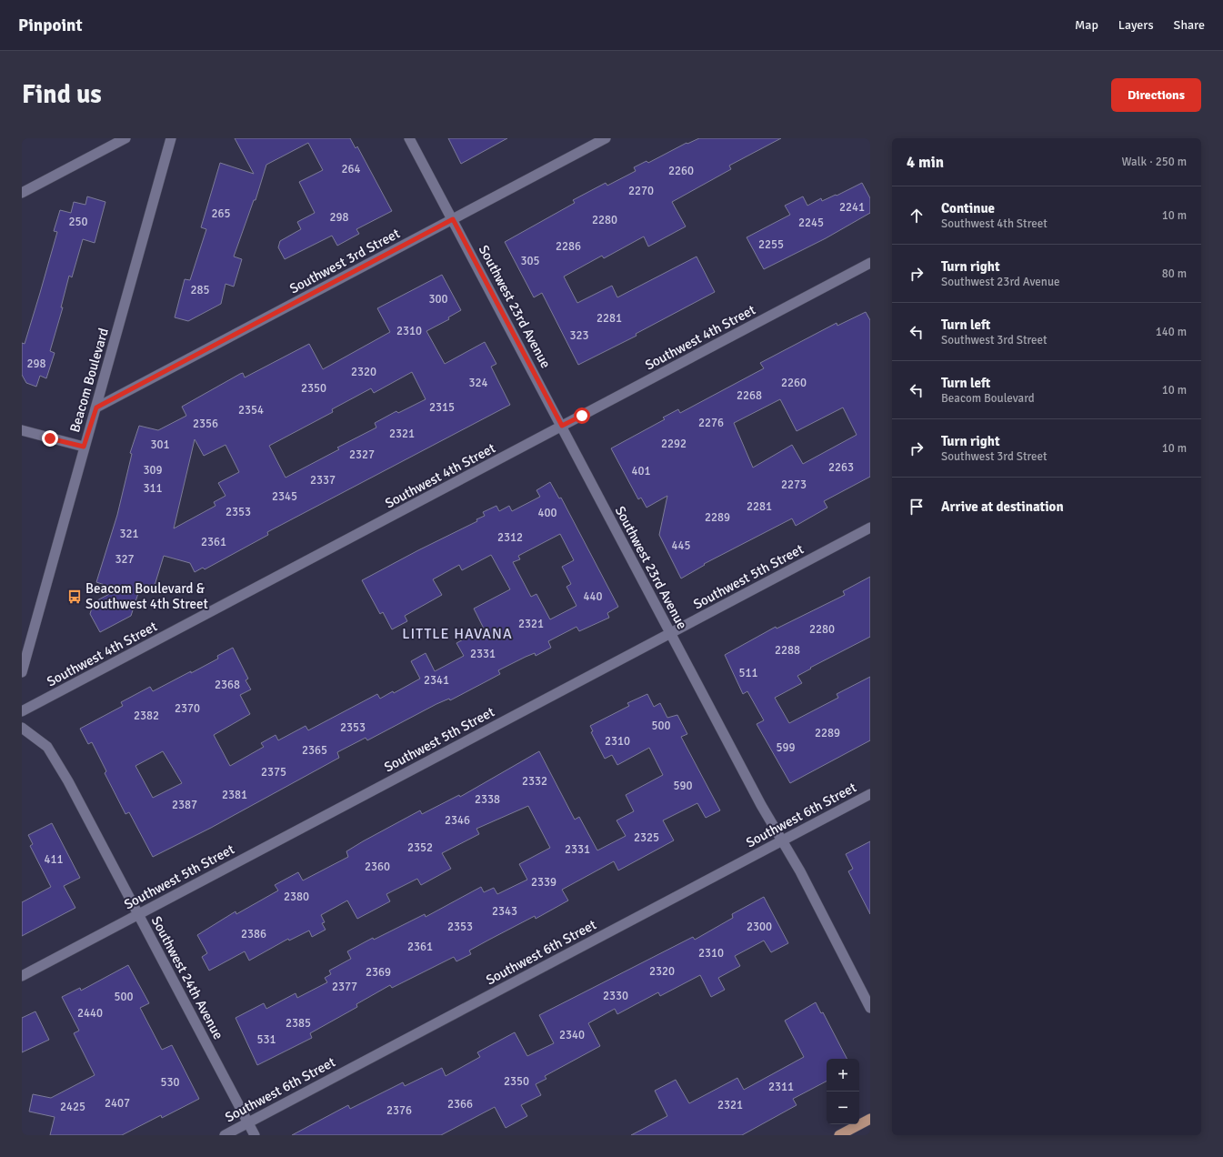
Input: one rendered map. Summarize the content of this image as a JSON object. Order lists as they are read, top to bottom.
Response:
{
  "streets": {
    "street": [
      "Southwest 3rd Street",
      "Southwest 23rd Avenue",
      "Southwest 4th Street",
      "Beacom Boulevard",
      "Southwest 5th Street",
      "Southwest 6th Street",
      "Southwest 24th Avenue"
    ]
  },
  "crossings": [
    ["Southwest 3rd Street", "Southwest 23rd Avenue"],
    ["Southwest 3rd Street", "Beacom Boulevard"],
    ["Southwest 23rd Avenue", "Southwest 4th Street"],
    ["Southwest 23rd Avenue", "Southwest 5th Street"],
    ["Southwest 23rd Avenue", "Southwest 6th Street"],
    ["Southwest 5th Street", "Southwest 24th Avenue"],
    ["Southwest 6th Street", "Southwest 24th Avenue"]
  ],
  "districts": ["LITTLE HAVANA"],
  "places": {
    "bus stop": ["Beacom Boulevard & Southwest 4th Street"]
  },
  "house_numbers": [
    "264",
    "2260",
    "2270",
    "2241",
    "265",
    "298",
    "2280",
    "250",
    "2245",
    "2255",
    "2286",
    "305",
    "285",
    "300",
    "2281",
    "2310",
    "323",
    "298",
    "2320",
    "324",
    "2260",
    "2350",
    "2268",
    "2315",
    "2354",
    "2276",
    "2356",
    "2321",
    "2292",
    "301",
    "2327",
    "2263",
    "309",
    "401",
    "2337",
    "2273",
    "311",
    "2345",
    "2281",
    "2353",
    "400",
    "2289",
    "321",
    "2312",
    "2361",
    "445",
    "327",
    "440",
    "2321",
    "2280",
    "2288",
    "2331",
    "511",
    "2341",
    "2368",
    "2370",
    "2382",
    "500",
    "2353",
    "2289",
    "2310",
    "599",
    "2365",
    "2375",
    "2332",
    "590",
    "2381",
    "2338",
    "2387",
    "2346",
    "2325",
    "2352",
    "2331",
    "411",
    "2360",
    "2339",
    "2380",
    "2343",
    "2353",
    "2300",
    "2386",
    "2361",
    "2310",
    "2320",
    "2369",
    "2377",
    "2330",
    "500",
    "2440",
    "2385",
    "2340",
    "531",
    "2350",
    "530",
    "2311",
    "2407",
    "2366",
    "2321",
    "2425",
    "2376"
  ],
  "page": {
    "header": "Pinpoint",
    "nav": ["Map", "Layers", "Share"],
    "buttons": "Directions",
    "title": "Find us",
    "heading": ["4 min", "Walk · 250 m"],
    "list": [
      ["Continue", "Southwest 4th Street", "10 m"],
      ["Turn right", "Southwest 23rd Avenue", "80 m"],
      ["Turn left", "Southwest 3rd Street", "140 m"],
      ["Turn left", "Beacom Boulevard", "10 m"],
      ["Turn right", "Southwest 3rd Street", "10 m"],
      "Arrive at destination"
    ],
    "map_buttons": ["+", "−"]
  }
}
